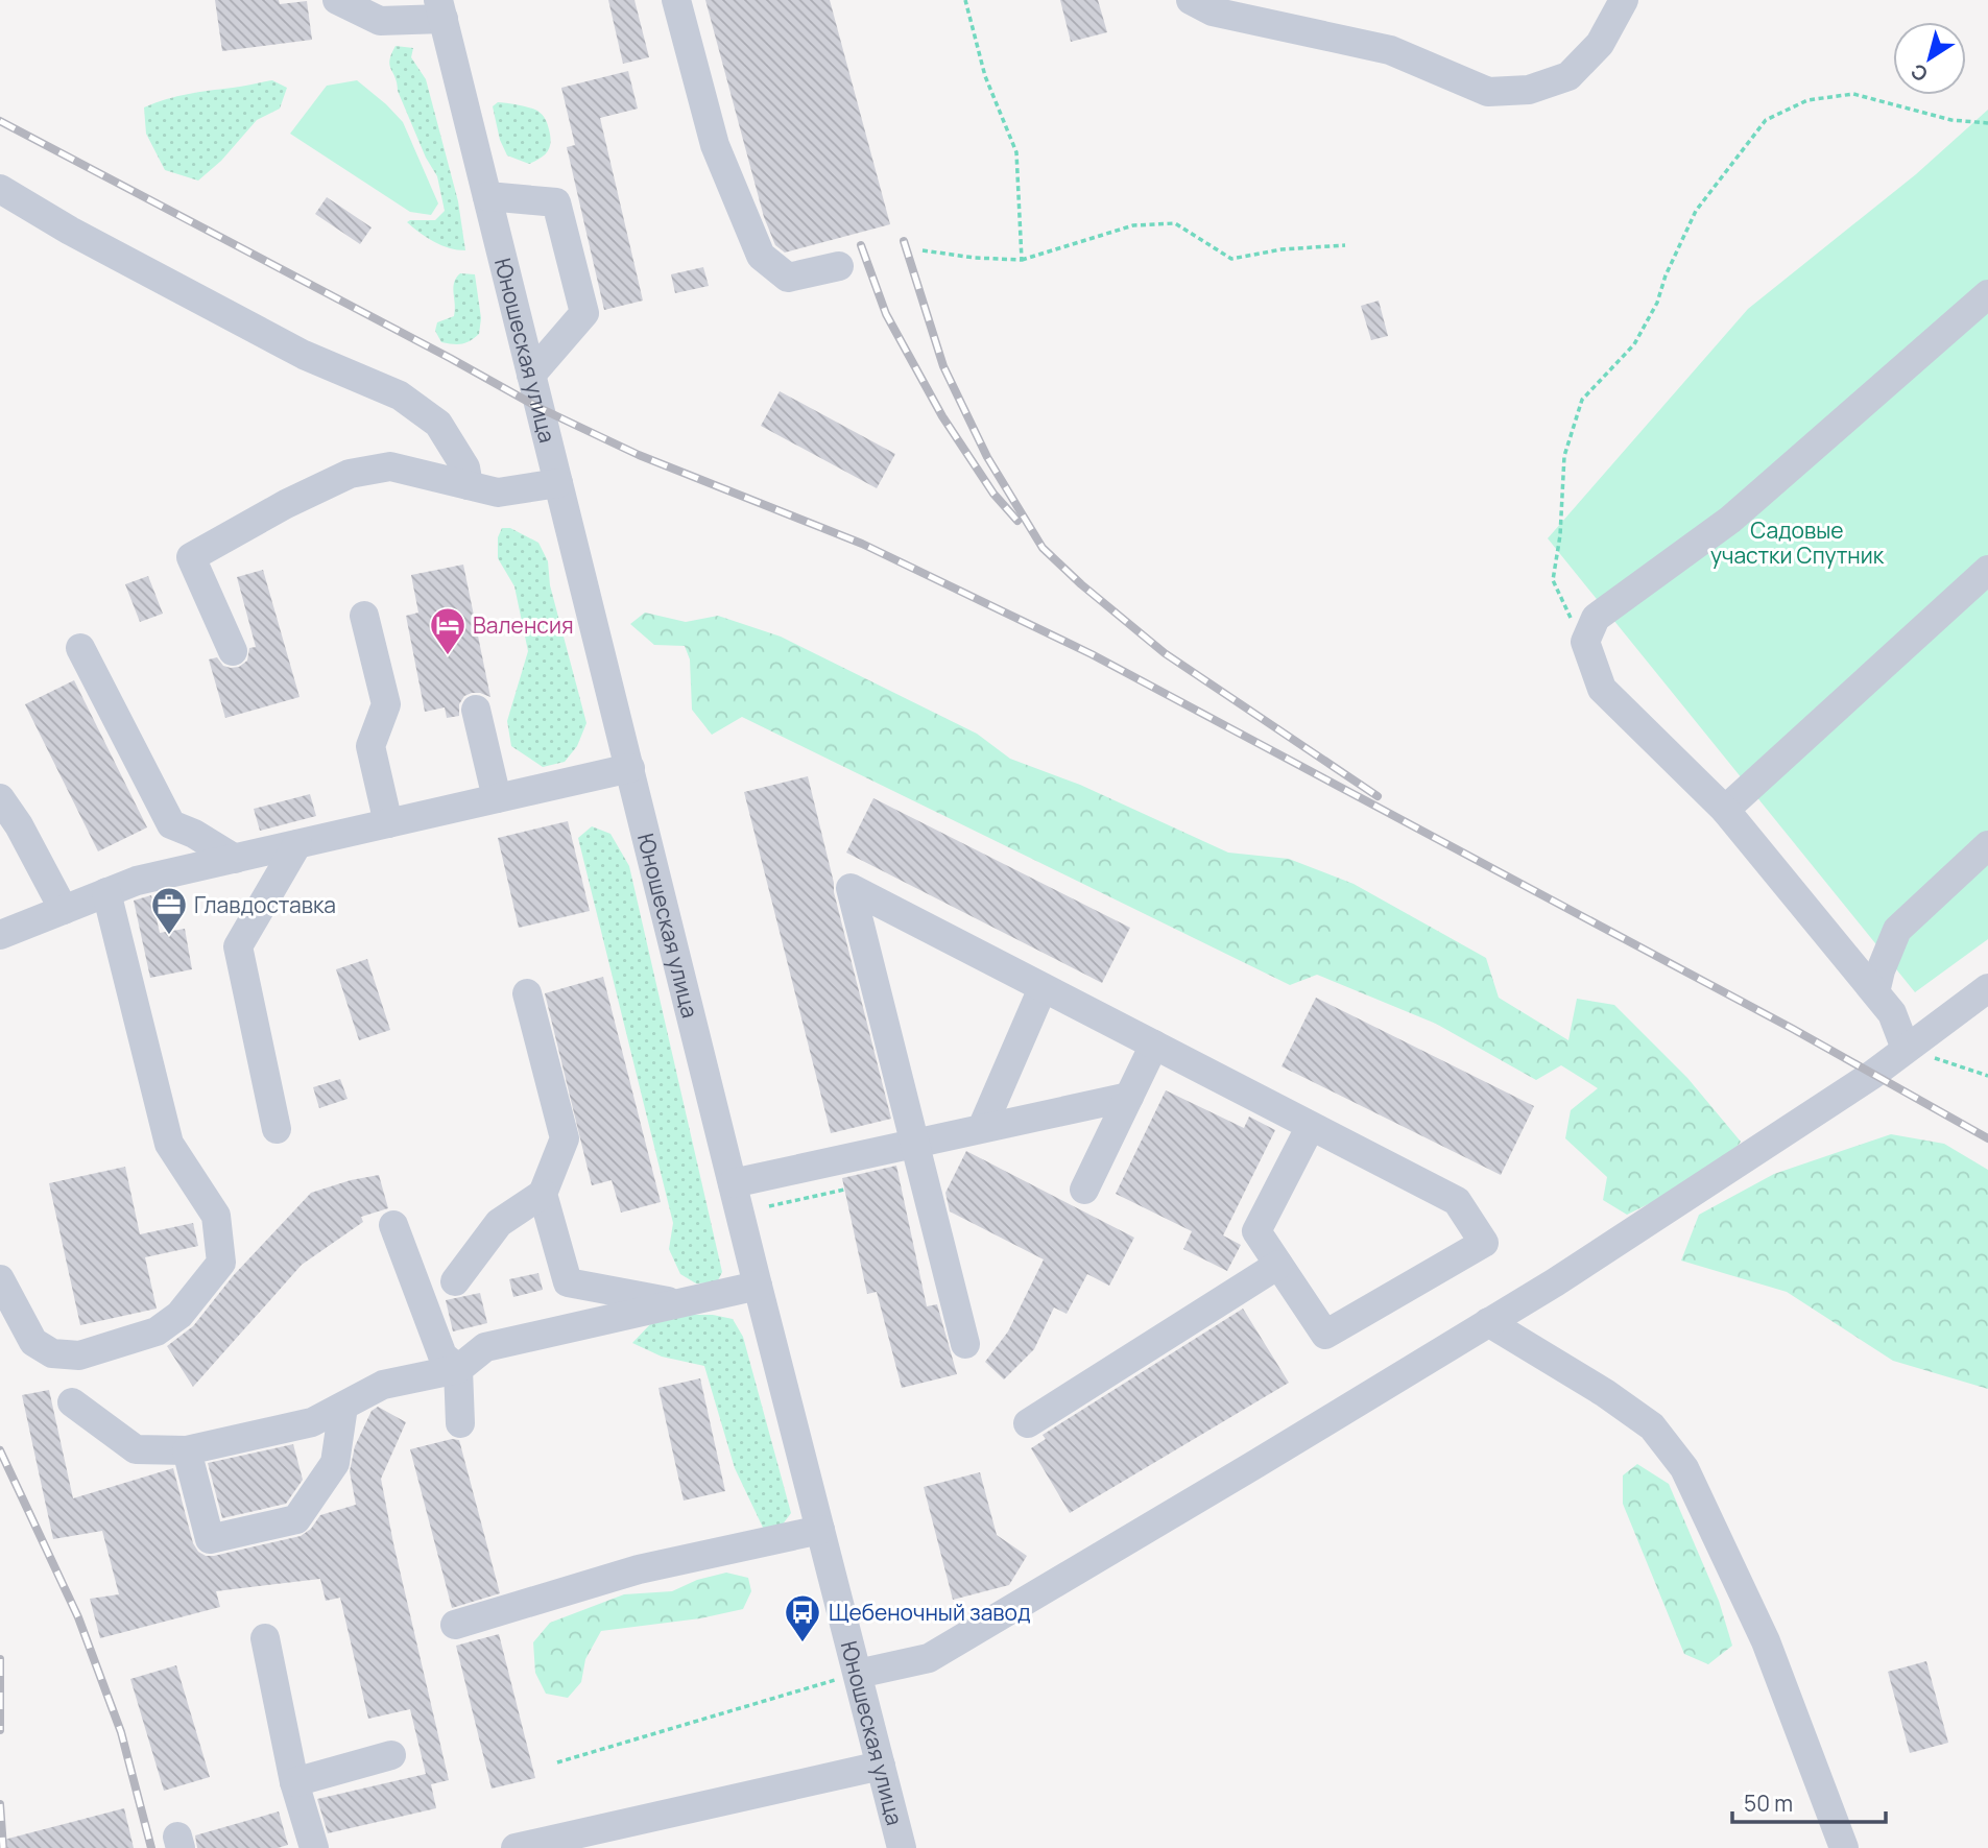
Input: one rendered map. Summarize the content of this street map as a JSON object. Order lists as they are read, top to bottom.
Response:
{
  "streets": {
    "street": ["Юношеская улица"]
  },
  "parks": ["Садовые участки Спутник"],
  "places": {
    "hotel": ["Валенсия"],
    "office": ["Главдоставка"],
    "bus stop": ["Щебеночный завод"]
  },
  "scale_bar": "50 m",
  "north": "bottom left"
}
